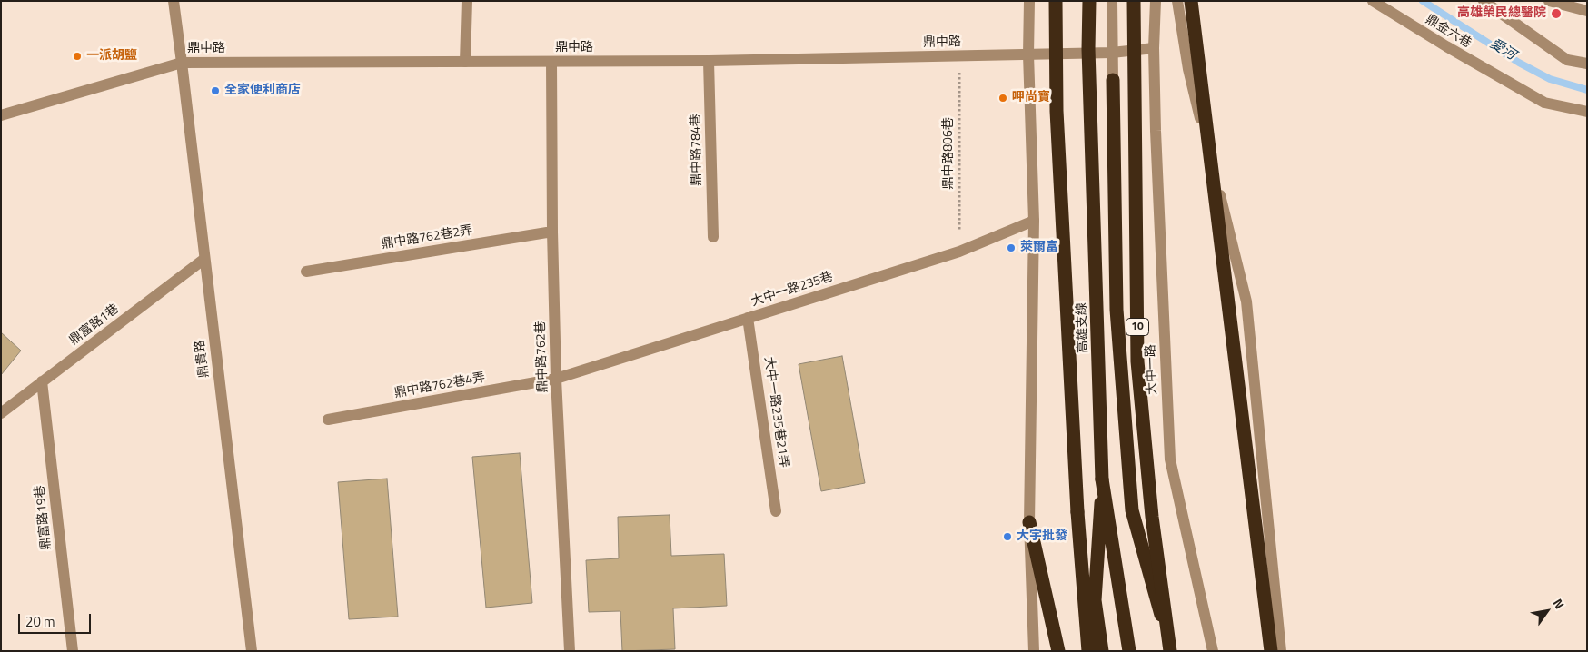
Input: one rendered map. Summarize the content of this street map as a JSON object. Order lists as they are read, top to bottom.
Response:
{
  "streets": {
    "highway": ["10", "高雄支線"],
    "street": [
      "鼎金六巷",
      "鼎中路",
      "鼎中路784巷",
      "鼎中路762巷2弄",
      "大中一路235巷",
      "鼎富路1巷",
      "鼎中路762巷",
      "鼎貴路",
      "大中一路",
      "鼎中路762巷4弄",
      "大中一路235巷21弄",
      "鼎富路19巷"
    ],
    "path": ["鼎中路806巷"]
  },
  "crossings": [
    ["鼎中路", "鼎中路784巷"],
    ["鼎中路", "鼎中路806巷"],
    ["鼎中路", "鼎中路762巷"],
    ["鼎中路", "鼎貴路"],
    ["鼎中路", "大中一路"],
    ["鼎中路806巷", "大中一路235巷"],
    ["鼎中路762巷2弄", "鼎中路762巷"],
    ["大中一路235巷", "鼎中路762巷"],
    ["大中一路235巷", "鼎中路762巷4弄"],
    ["大中一路235巷", "大中一路235巷21弄"],
    ["鼎富路1巷", "鼎貴路"],
    ["鼎富路1巷", "鼎富路19巷"],
    ["鼎中路762巷", "鼎中路762巷4弄"]
  ],
  "water": ["愛河"],
  "places": [
    "高雄榮民總醫院",
    "一派胡鹽",
    "全家便利商店",
    "呷尚寶",
    "萊爾富",
    "大宇批發"
  ],
  "scale_bar": "20 m",
  "north": "top right"
}
